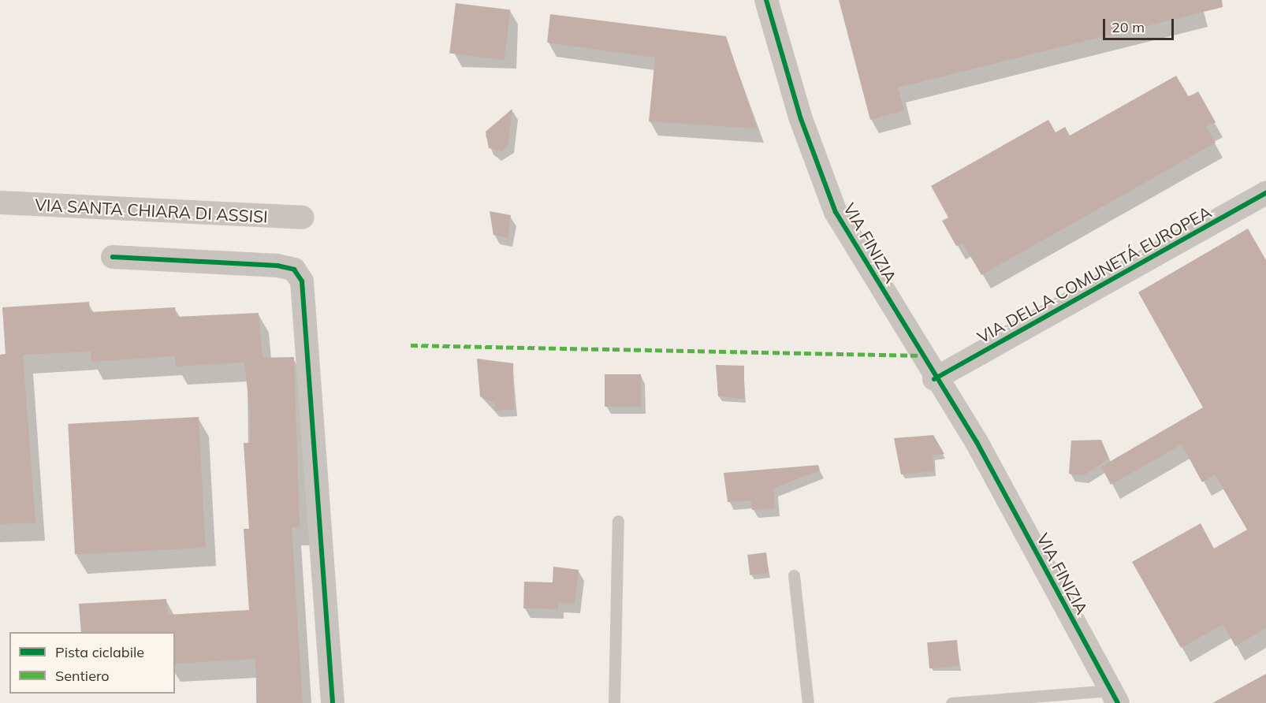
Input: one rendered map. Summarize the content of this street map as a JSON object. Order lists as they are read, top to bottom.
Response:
{
  "streets": {
    "street": ["VIA SANTA CHIARA DI ASSISI", "VIA FINIZIA", "VIA DELLA COMUNETÁ EUROPEA"]
  },
  "crossings": [
    ["VIA FINIZIA", "VIA DELLA COMUNETÁ EUROPEA"]
  ],
  "legend": ["Pista ciclabile", "Sentiero"],
  "scale_bar": "20 m"
}
